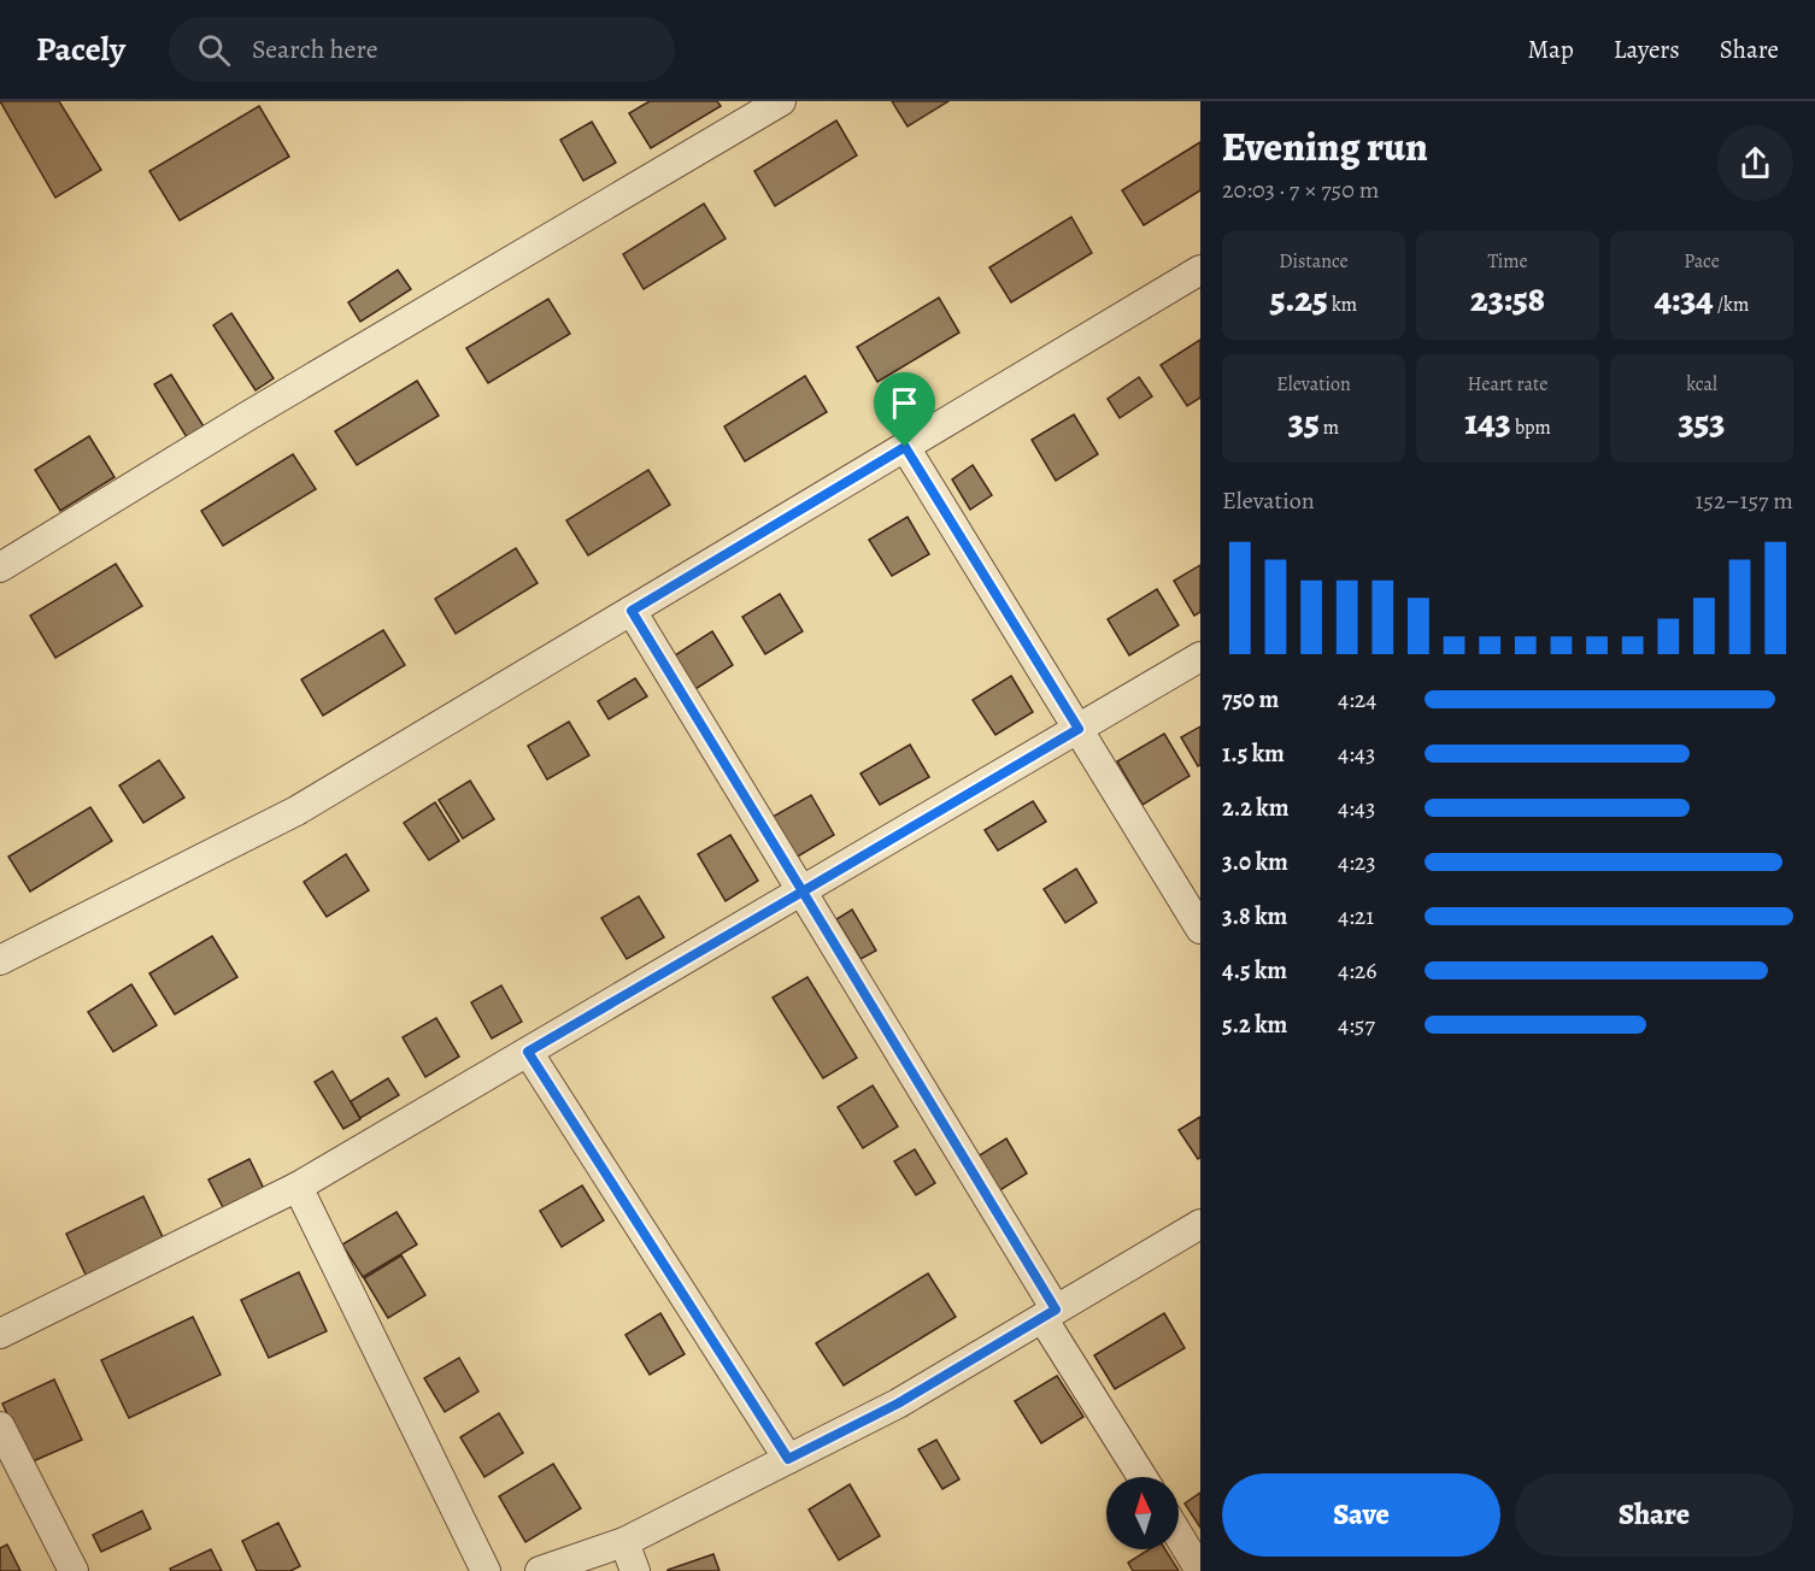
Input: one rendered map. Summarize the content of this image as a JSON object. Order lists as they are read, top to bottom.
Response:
{
  "north": "top",
  "page": {
    "header": "Pacely",
    "search": "Search here",
    "nav": ["Map", "Layers", "Share"],
    "heading": ["Evening run", "20:03 · 7 × 750 m"],
    "stats": [
      ["Distance", "5.25 km"],
      ["Time", "23:58"],
      ["Pace", "4:34 /km"],
      ["Elevation", "35 m"],
      ["Heart rate", "143 bpm"],
      ["kcal", "353"]
    ],
    "chart": ["Elevation", "152–157 m"],
    "list": [
      {
        "name": "750 m",
        "note": "4:24"
      },
      {
        "name": "1.5 km",
        "note": "4:43"
      },
      {
        "name": "2.2 km",
        "note": "4:43"
      },
      {
        "name": "3.0 km",
        "note": "4:23"
      },
      {
        "name": "3.8 km",
        "note": "4:21"
      },
      {
        "name": "4.5 km",
        "note": "4:26"
      },
      {
        "name": "5.2 km",
        "note": "4:57"
      }
    ],
    "buttons": ["Save", "Share"]
  }
}
